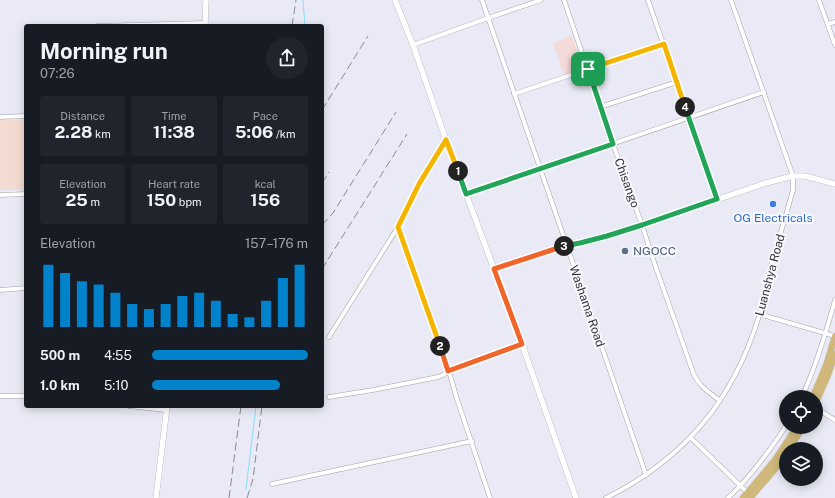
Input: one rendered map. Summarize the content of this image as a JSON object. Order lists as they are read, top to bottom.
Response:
{
  "streets": {
    "street": ["Chisango", "Luanshya Road", "Washama Road"]
  },
  "crossings": [
    ["Chisango", "Luanshya Road"],
    ["Luanshya Road", "Washama Road"]
  ],
  "places": ["OG Electricals", "NGOCC"],
  "page": {
    "heading": ["Morning run", "07:26"],
    "stats": [
      ["Distance", "2.28 km"],
      ["Time", "11:38"],
      ["Pace", "5:06 /km"],
      ["Elevation", "25 m"],
      ["Heart rate", "150 bpm"],
      ["kcal", "156"]
    ],
    "pins": [
      "4",
      "1",
      "3",
      "2"
    ],
    "chart": ["Elevation", "157–176 m"],
    "list": [
      {
        "name": "500 m",
        "note": "4:55"
      },
      {
        "name": "1.0 km",
        "note": "5:10"
      }
    ]
  }
}
